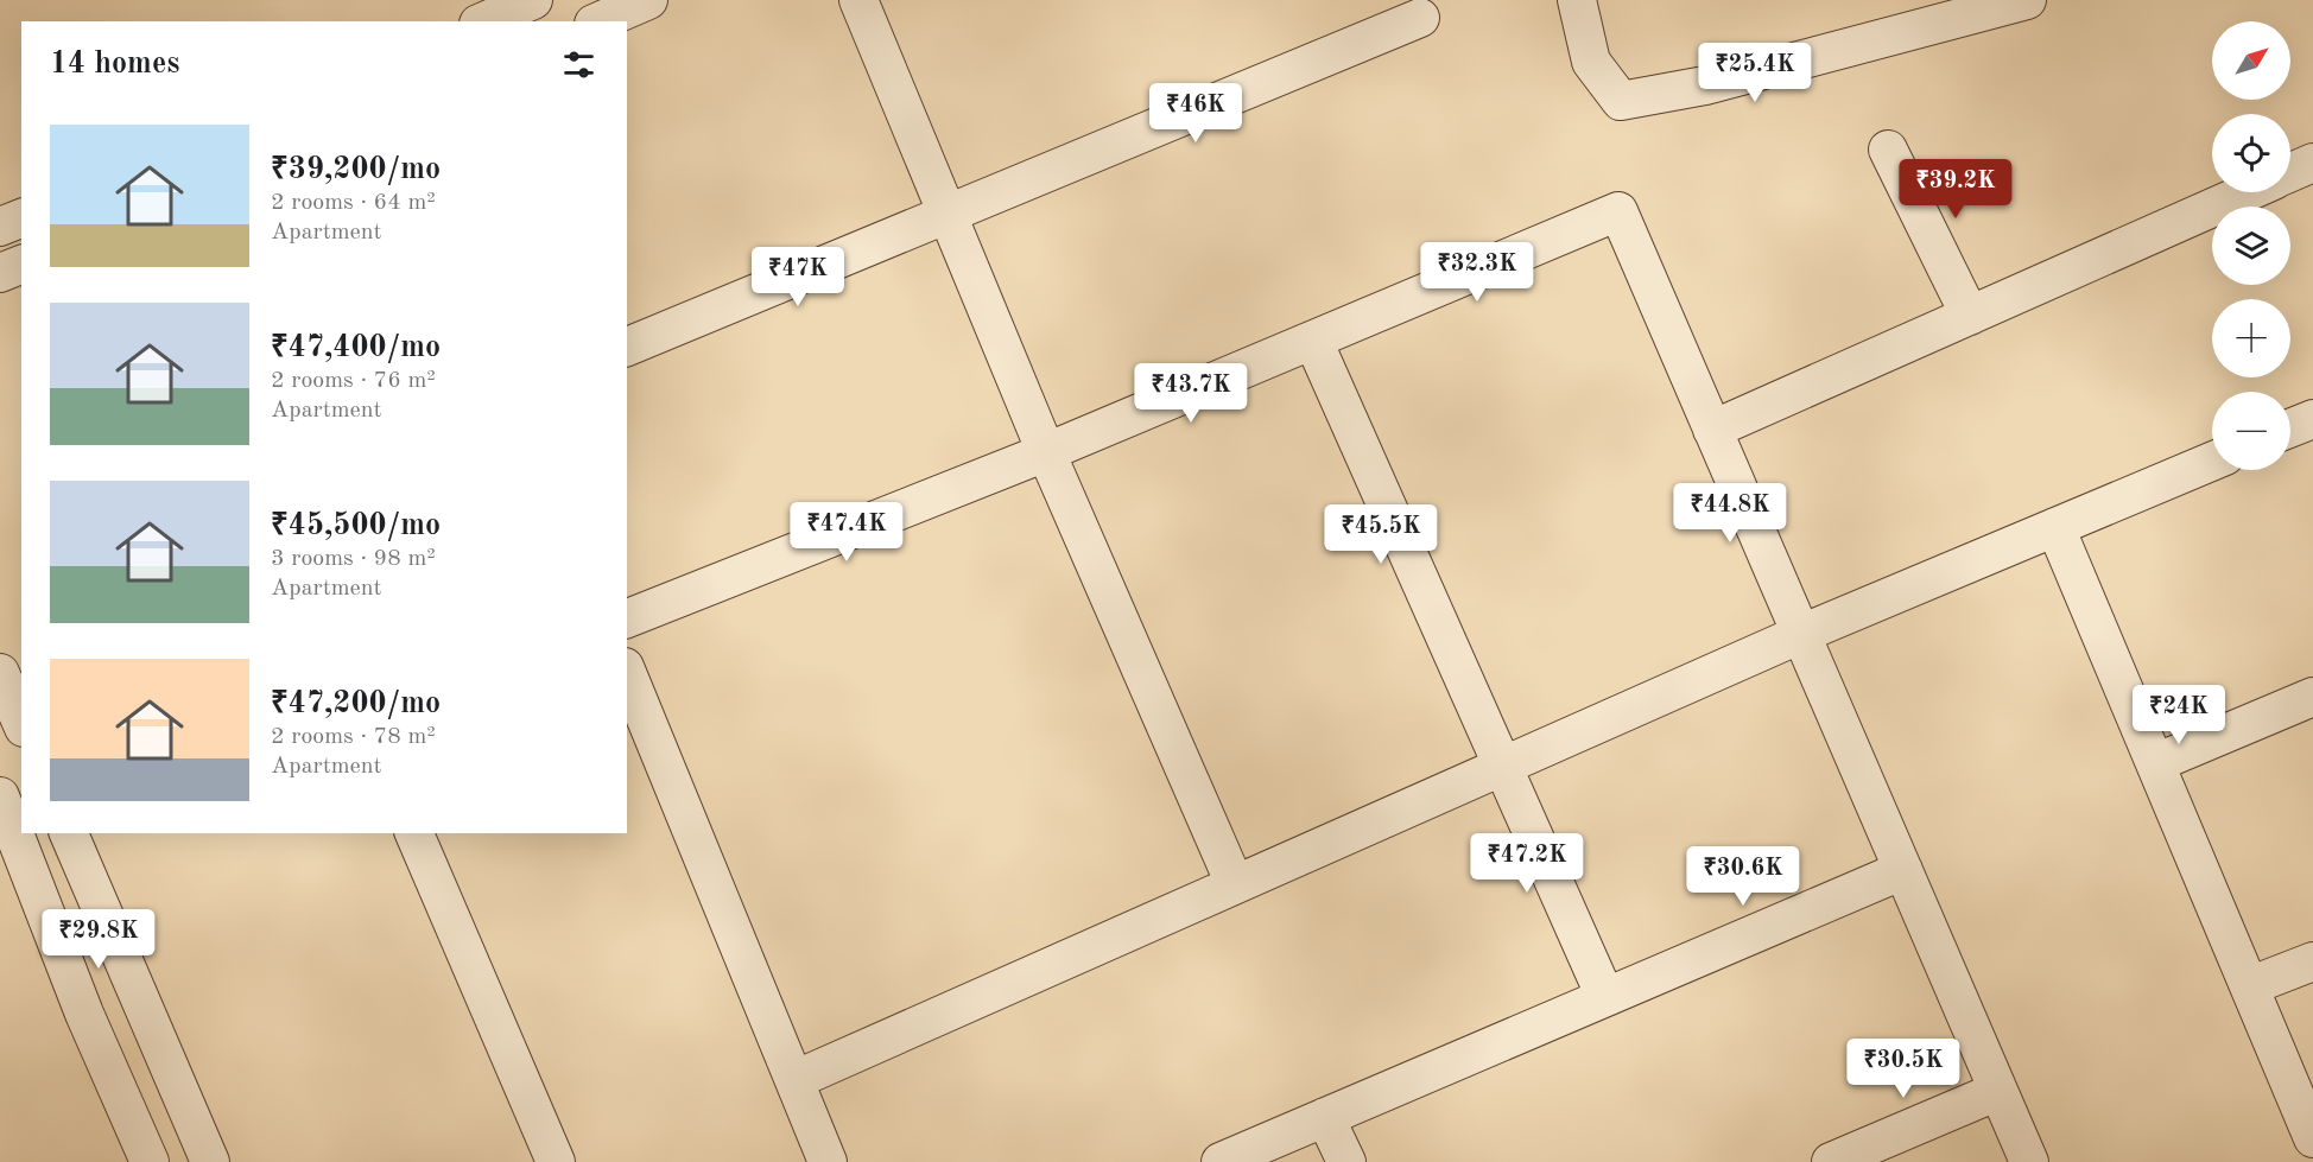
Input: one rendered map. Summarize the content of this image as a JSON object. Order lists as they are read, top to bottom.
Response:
{
  "north": "top right",
  "page": {
    "map_buttons": ["+", "−"],
    "heading": "14 homes",
    "price": [
      "₹25.4K",
      "₹46K",
      "₹39.2K",
      "₹32.3K",
      "₹47K",
      "₹43.7K",
      "₹44.8K",
      "₹47.4K",
      "₹45.5K",
      "₹24K",
      "₹47.2K",
      "₹30.6K",
      "₹29.8K",
      "₹30.5K"
    ],
    "list": [
      {
        "name": "₹39,200/mo",
        "note": "2 rooms · 64 m² · Apartment"
      },
      {
        "name": "₹47,400/mo",
        "note": "2 rooms · 76 m² · Apartment"
      },
      {
        "name": "₹45,500/mo",
        "note": "3 rooms · 98 m² · Apartment"
      },
      {
        "name": "₹47,200/mo",
        "note": "2 rooms · 78 m² · Apartment"
      }
    ]
  }
}
